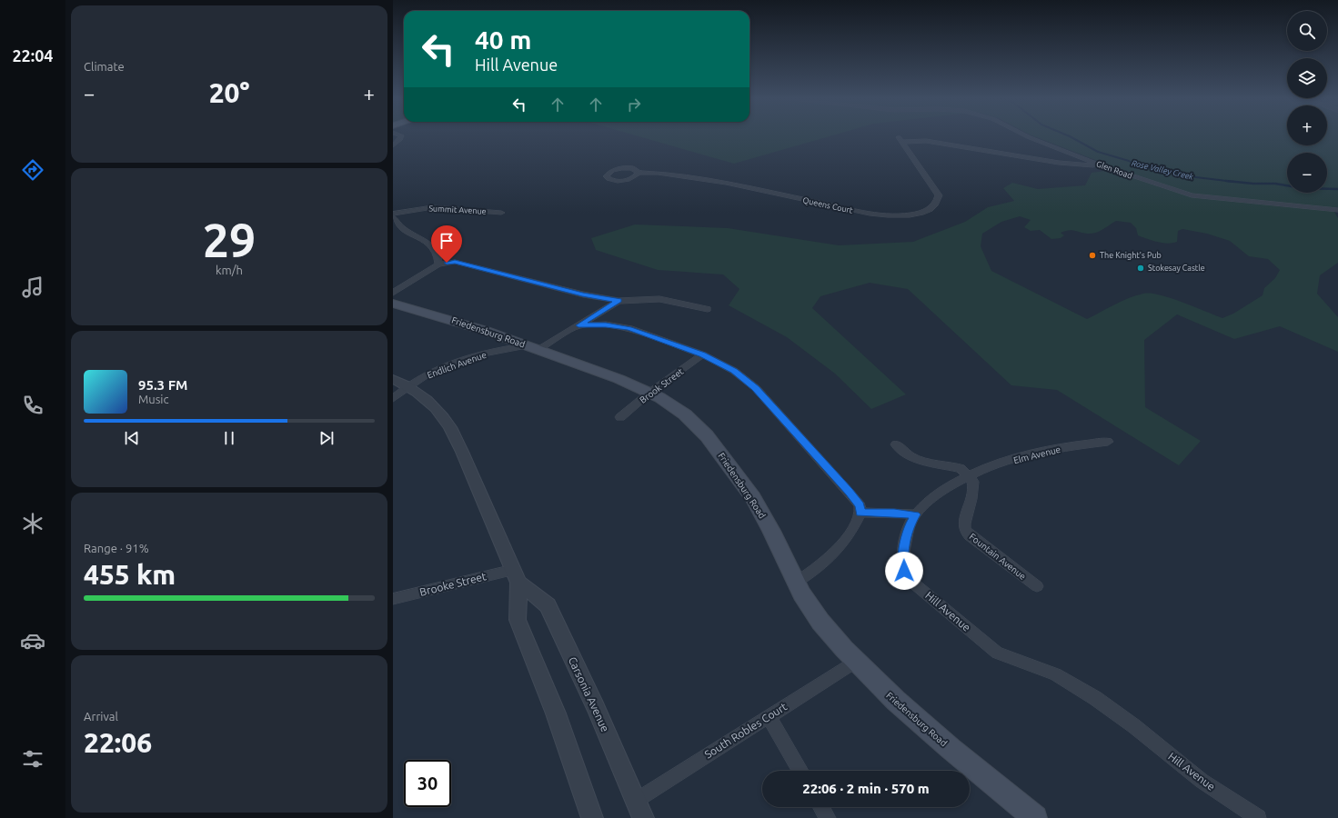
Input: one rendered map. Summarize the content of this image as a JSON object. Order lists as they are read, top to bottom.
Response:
{
  "streets": {
    "main road": ["Friedensburg Road"],
    "street": [
      "Glen Road",
      "Queens Court",
      "Summit Avenue",
      "Endlich Avenue",
      "Brook Street",
      "Elm Avenue",
      "Fountain Avenue",
      "Brooke Street",
      "Hill Avenue",
      "Carsonia Avenue",
      "South Robles Court"
    ]
  },
  "crossings": [
    ["Glen Road", "Queens Court"],
    ["Friedensburg Road", "Endlich Avenue"],
    ["Friedensburg Road", "Brook Street"],
    ["Friedensburg Road", "South Robles Court"],
    ["Endlich Avenue", "Carsonia Avenue"],
    ["Elm Avenue", "Fountain Avenue"],
    ["Elm Avenue", "Hill Avenue"],
    ["Brooke Street", "Carsonia Avenue"],
    ["Carsonia Avenue", "South Robles Court"]
  ],
  "water": ["Rose Valley Creek"],
  "places": ["The Knight's Pub", "Stokesay Castle"],
  "page": {
    "tabs": "22:04",
    "tile": [
      "Climate",
      ["29", "km/h"],
      ["Range · 91%", "455 km"],
      ["Arrival", "22:06"]
    ],
    "map_buttons": ["+", "−"],
    "turn": ["40 m", "Hill Avenue"],
    "heat": ["−", "20°", "+"],
    "song": ["95.3 FM", "Music"],
    "limit": "30",
    "trip": "22:06 · 2 min · 570 m"
  }
}
